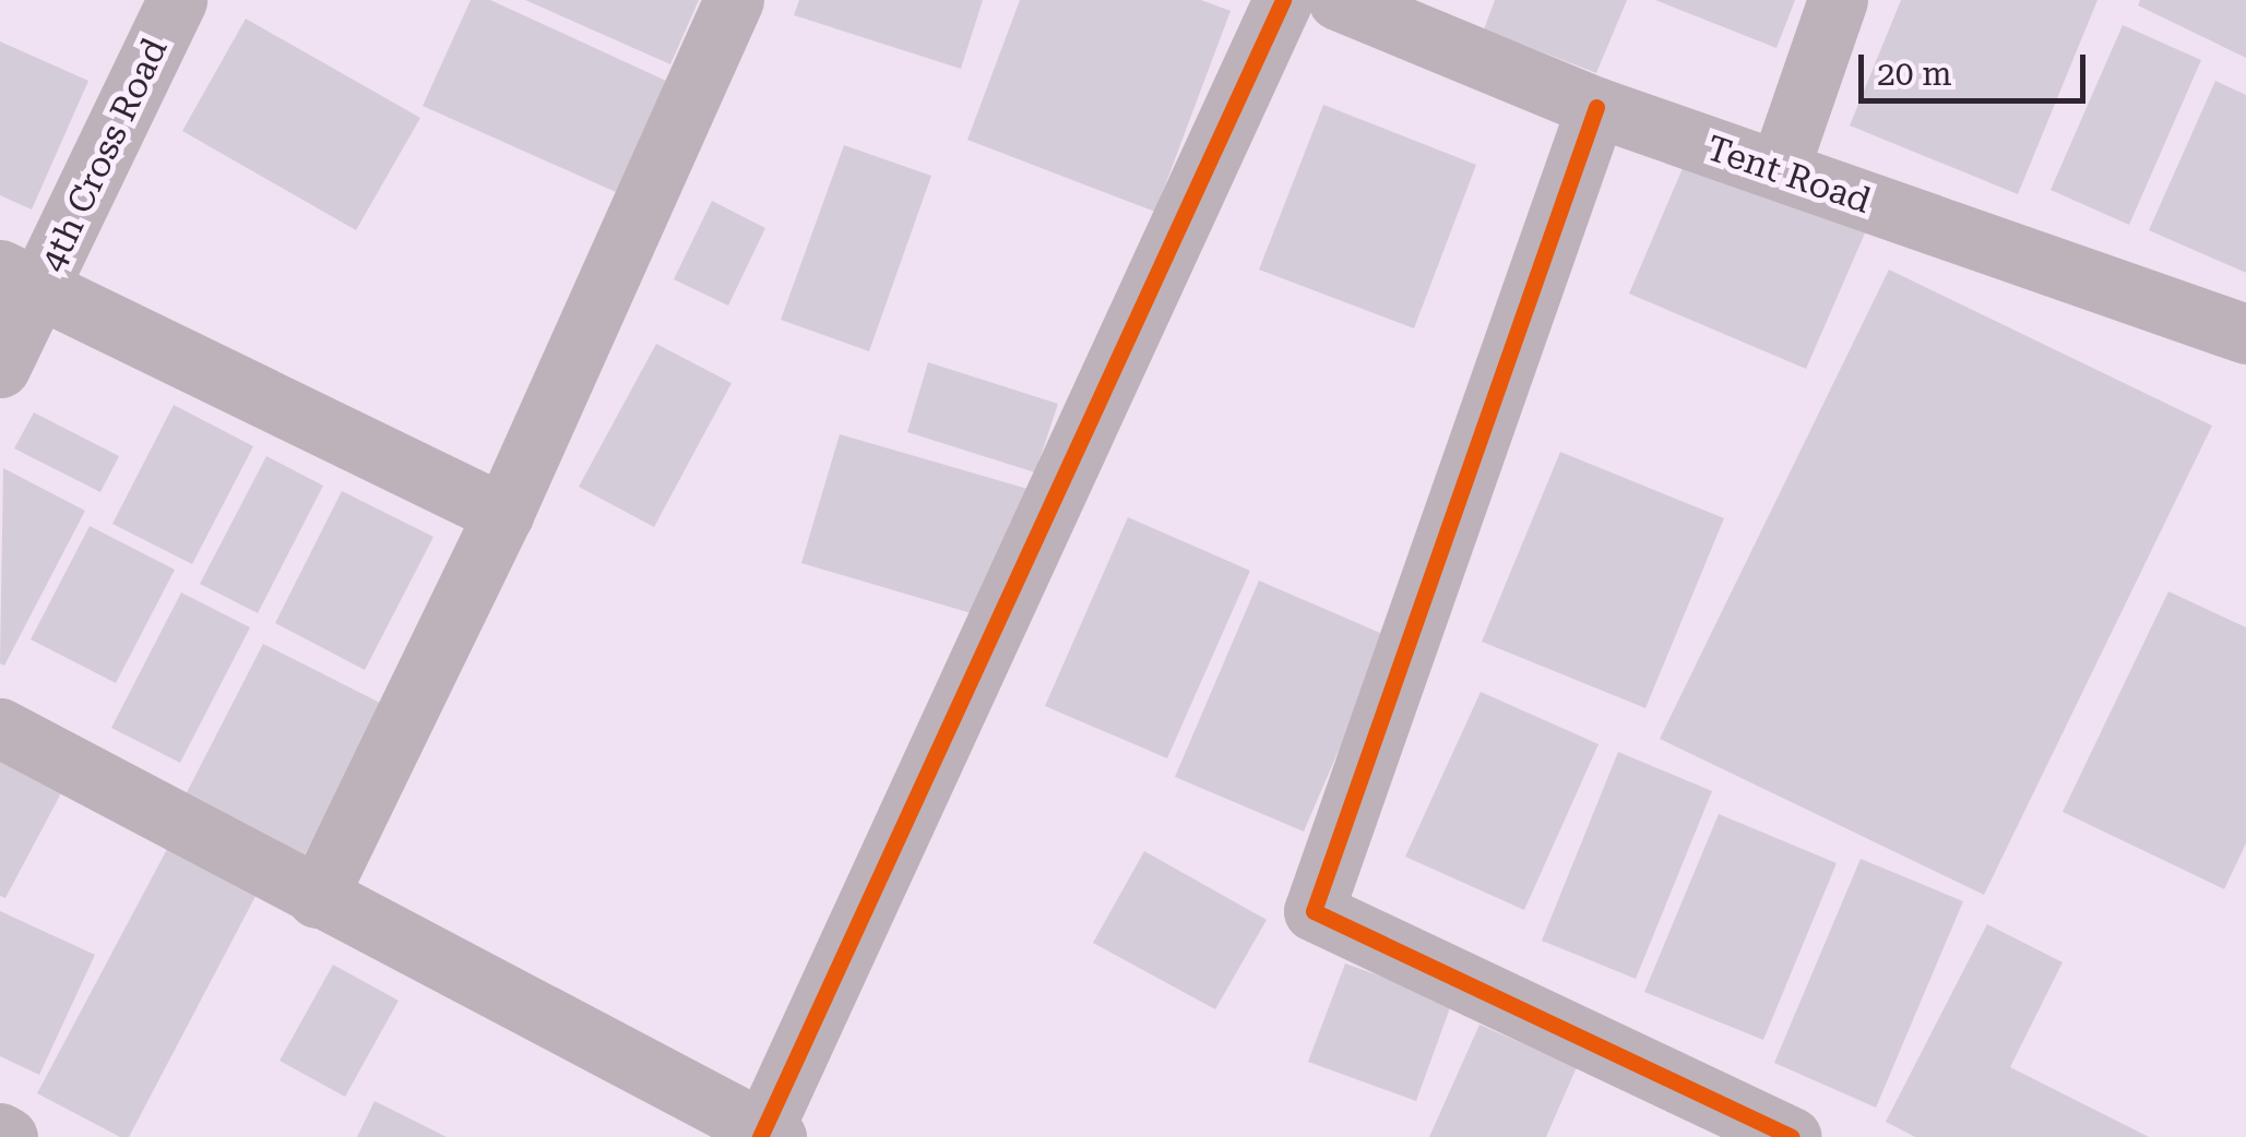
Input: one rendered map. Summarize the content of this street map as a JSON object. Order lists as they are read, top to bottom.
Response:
{
  "streets": {
    "street": ["4th Cross Road", "Tent Road"]
  },
  "scale_bar": "20 m"
}
